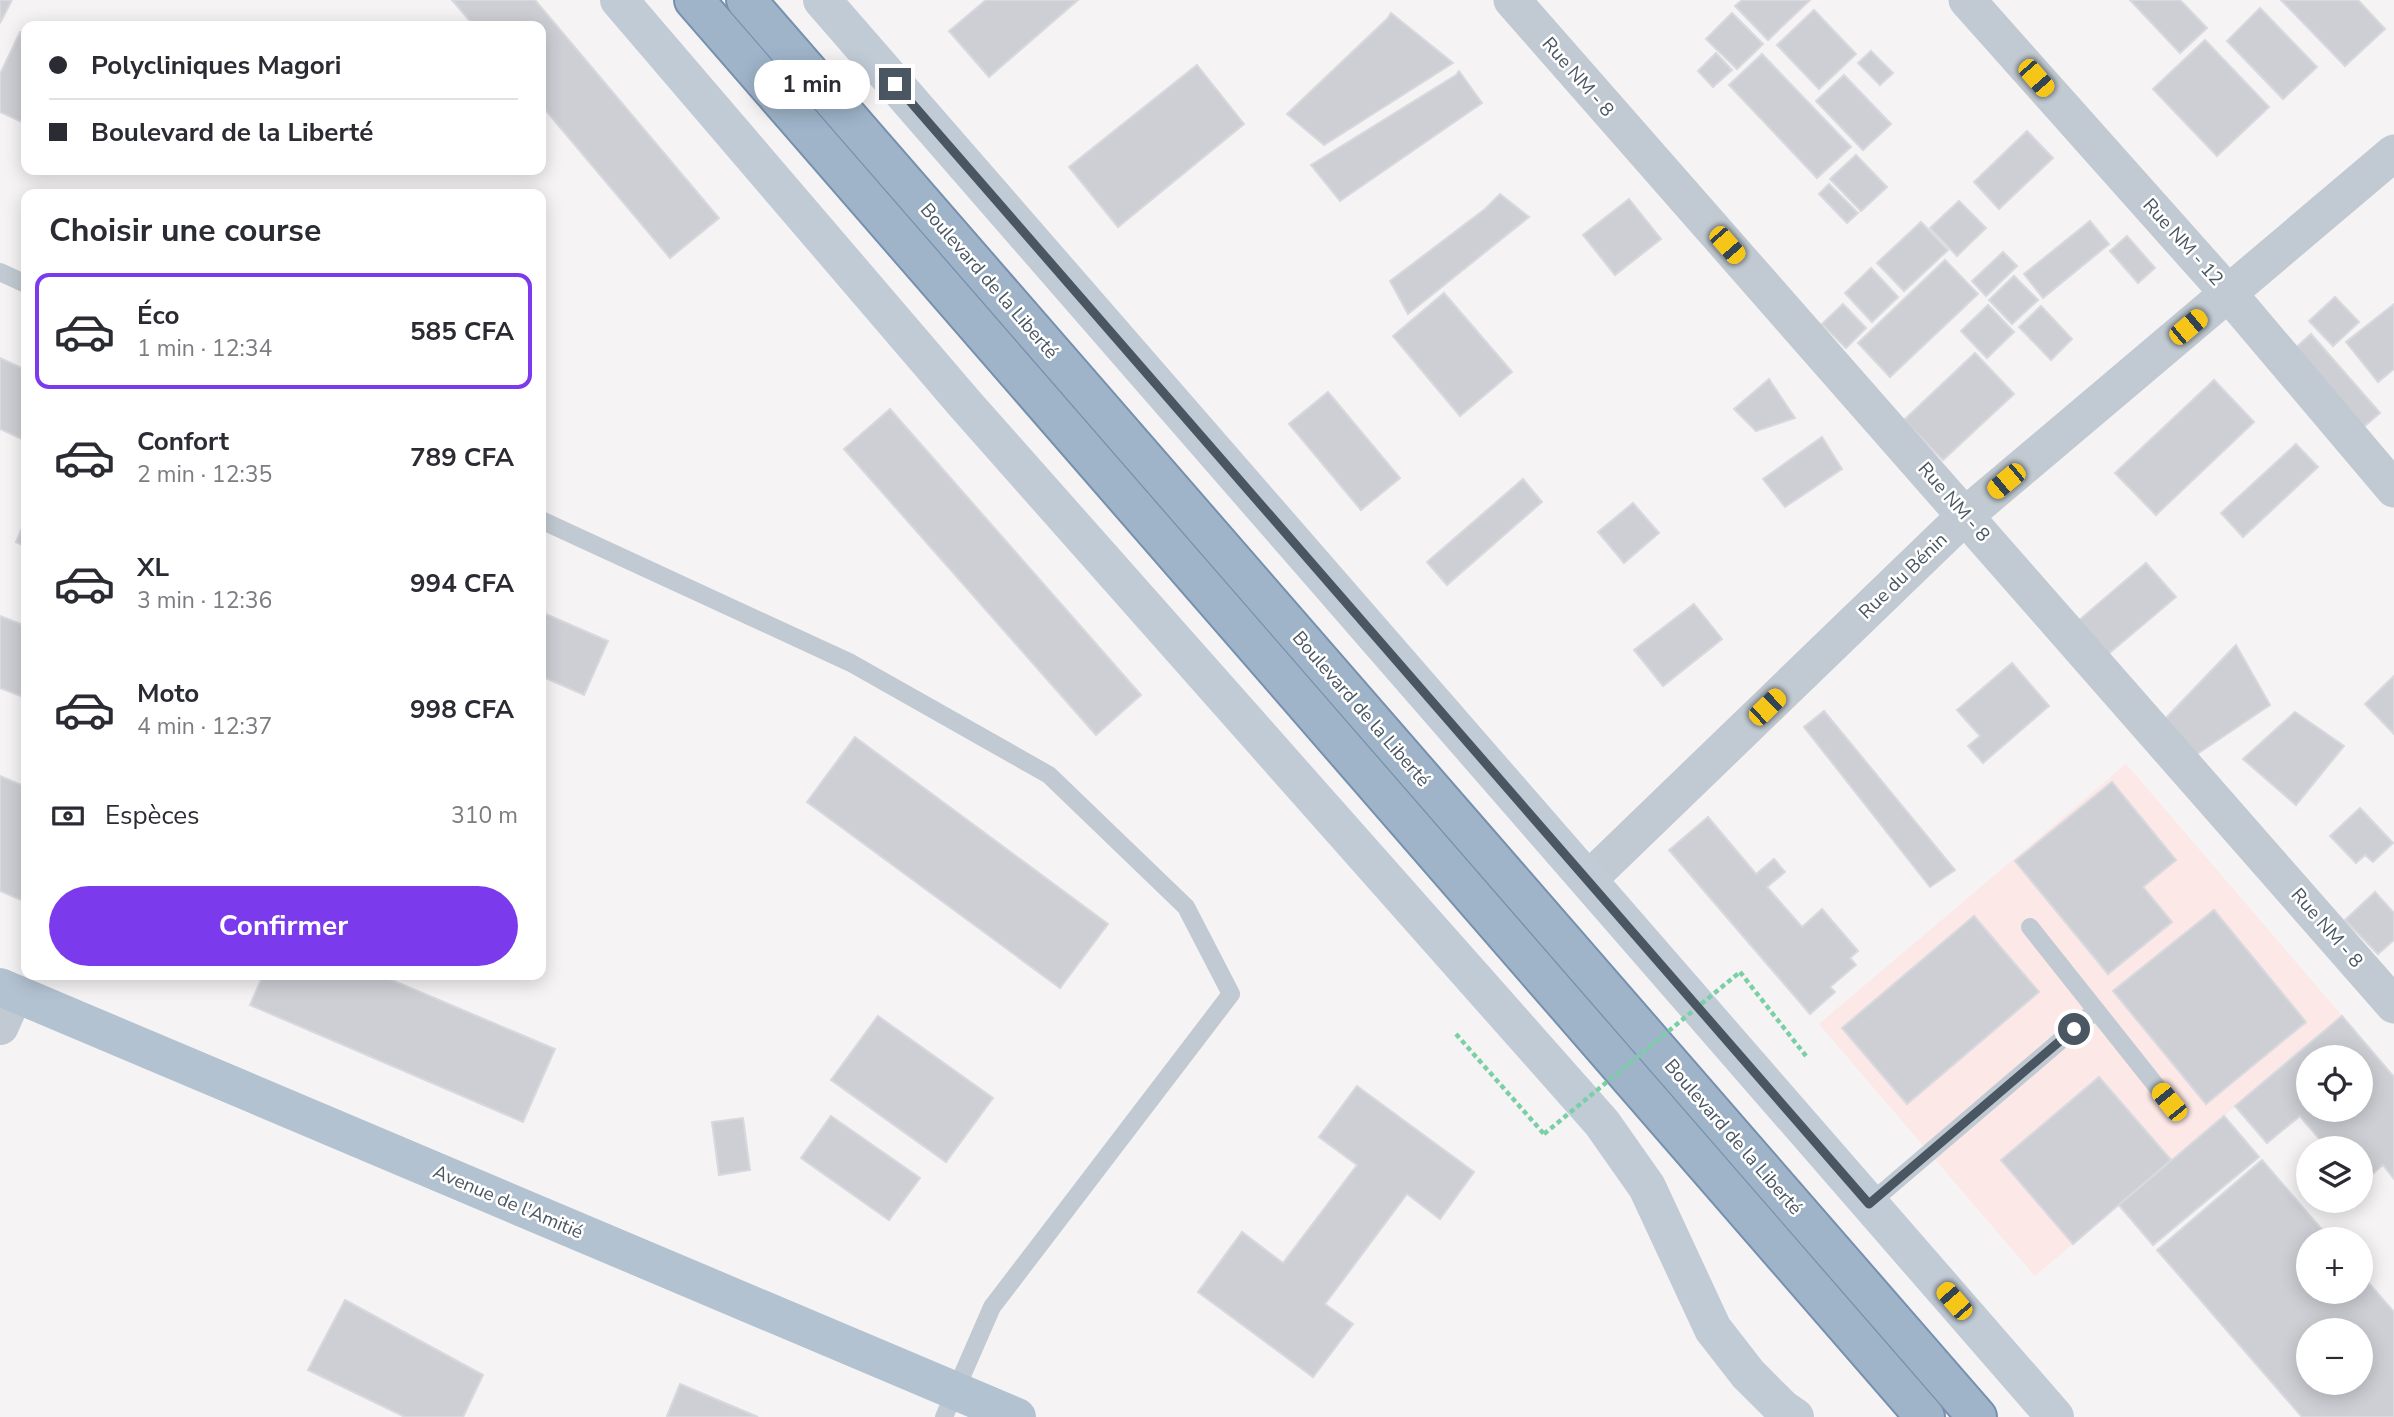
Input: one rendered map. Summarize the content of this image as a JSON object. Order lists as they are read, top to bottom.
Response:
{
  "streets": {
    "highway": ["Boulevard de la Liberté"],
    "main road": ["Avenue de l'Amitié"],
    "street": ["Rue NM - 8", "Rue NM - 12", "Rue du Bénin"]
  },
  "crossings": [
    ["Rue NM - 8", "Rue du Bénin"],
    ["Rue NM - 12", "Rue du Bénin"]
  ],
  "page": {
    "banner": ["Polycliniques Magori", "Boulevard de la Liberté"],
    "bubble": "1 min",
    "heading": "Choisir une course",
    "list": [
      {
        "name": "Éco",
        "note": "1 min · 12:34",
        "value": "585 CFA"
      },
      {
        "name": "Confort",
        "note": "2 min · 12:35",
        "value": "789 CFA"
      },
      {
        "name": "XL",
        "note": "3 min · 12:36",
        "value": "994 CFA"
      },
      {
        "name": "Moto",
        "note": "4 min · 12:37",
        "value": "998 CFA"
      }
    ],
    "pay": ["Espèces", "310 m"],
    "buttons": "Confirmer",
    "map_buttons": ["+", "−"]
  }
}
